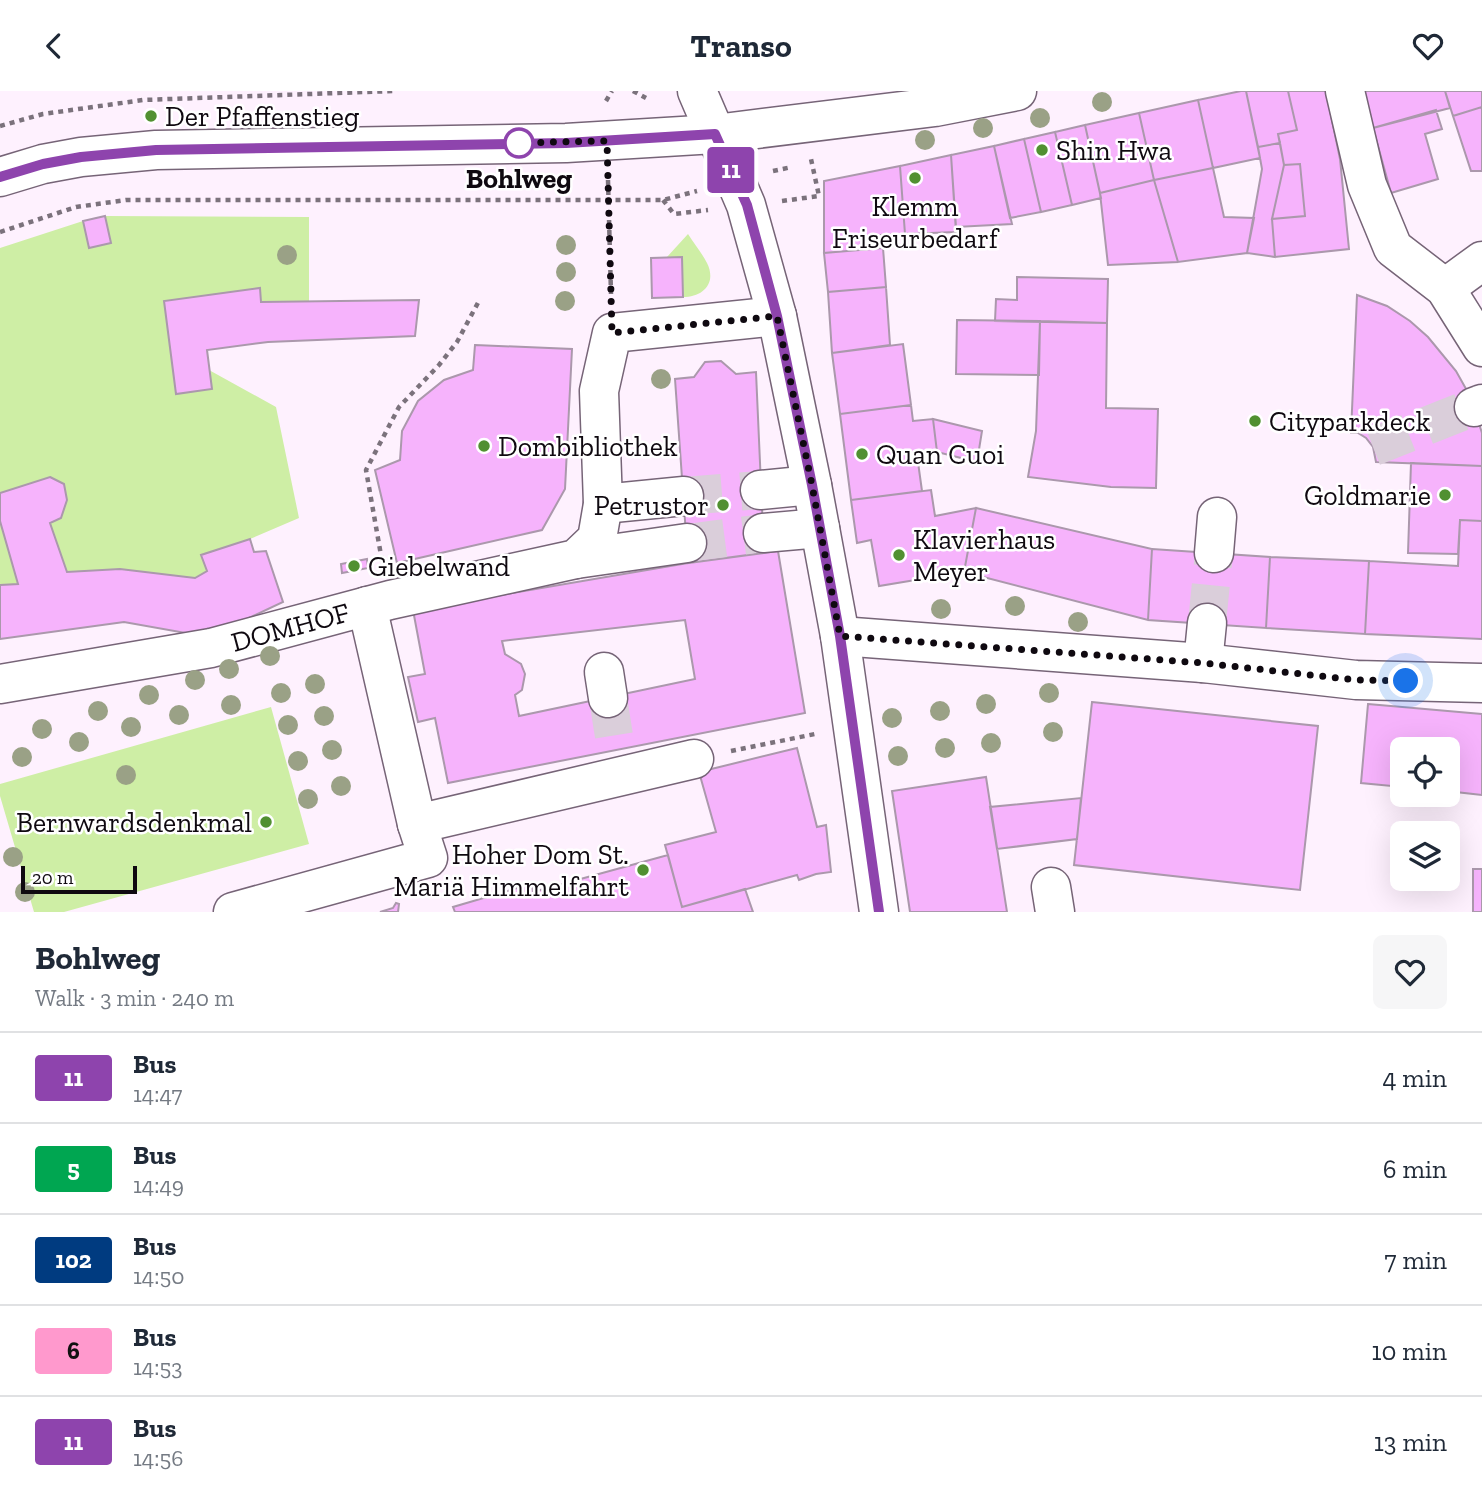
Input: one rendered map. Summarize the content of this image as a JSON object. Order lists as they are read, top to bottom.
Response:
{
  "streets": {
    "street": ["DOMHOF"]
  },
  "places": [
    "Der Pfaffenstieg",
    "Bohlweg",
    "Shin Hwa",
    "Klemm Friseurbedarf",
    "Cityparkdeck",
    "Dombibliothek",
    "Quan Cuoi",
    "Goldmarie",
    "Petrustor",
    "Klavierhaus Meyer",
    "Giebelwand",
    "Bernwardsdenkmal",
    "Hoher Dom St. Mariä Himmelfahrt"
  ],
  "lines": ["bus line 11"],
  "scale_bar": "20 m",
  "page": {
    "header": "Transo",
    "on_map": "11",
    "scale": "20 m",
    "heading": ["Bohlweg", "Walk · 3 min · 240 m"],
    "list": [
      {
        "mark": "11",
        "name": "Bus",
        "note": "14:47",
        "value": "4 min"
      },
      {
        "mark": "5",
        "name": "Bus",
        "note": "14:49",
        "value": "6 min"
      },
      {
        "mark": "102",
        "name": "Bus",
        "note": "14:50",
        "value": "7 min"
      },
      {
        "mark": "6",
        "name": "Bus",
        "note": "14:53",
        "value": "10 min"
      },
      {
        "mark": "11",
        "name": "Bus",
        "note": "14:56",
        "value": "13 min"
      }
    ]
  }
}
